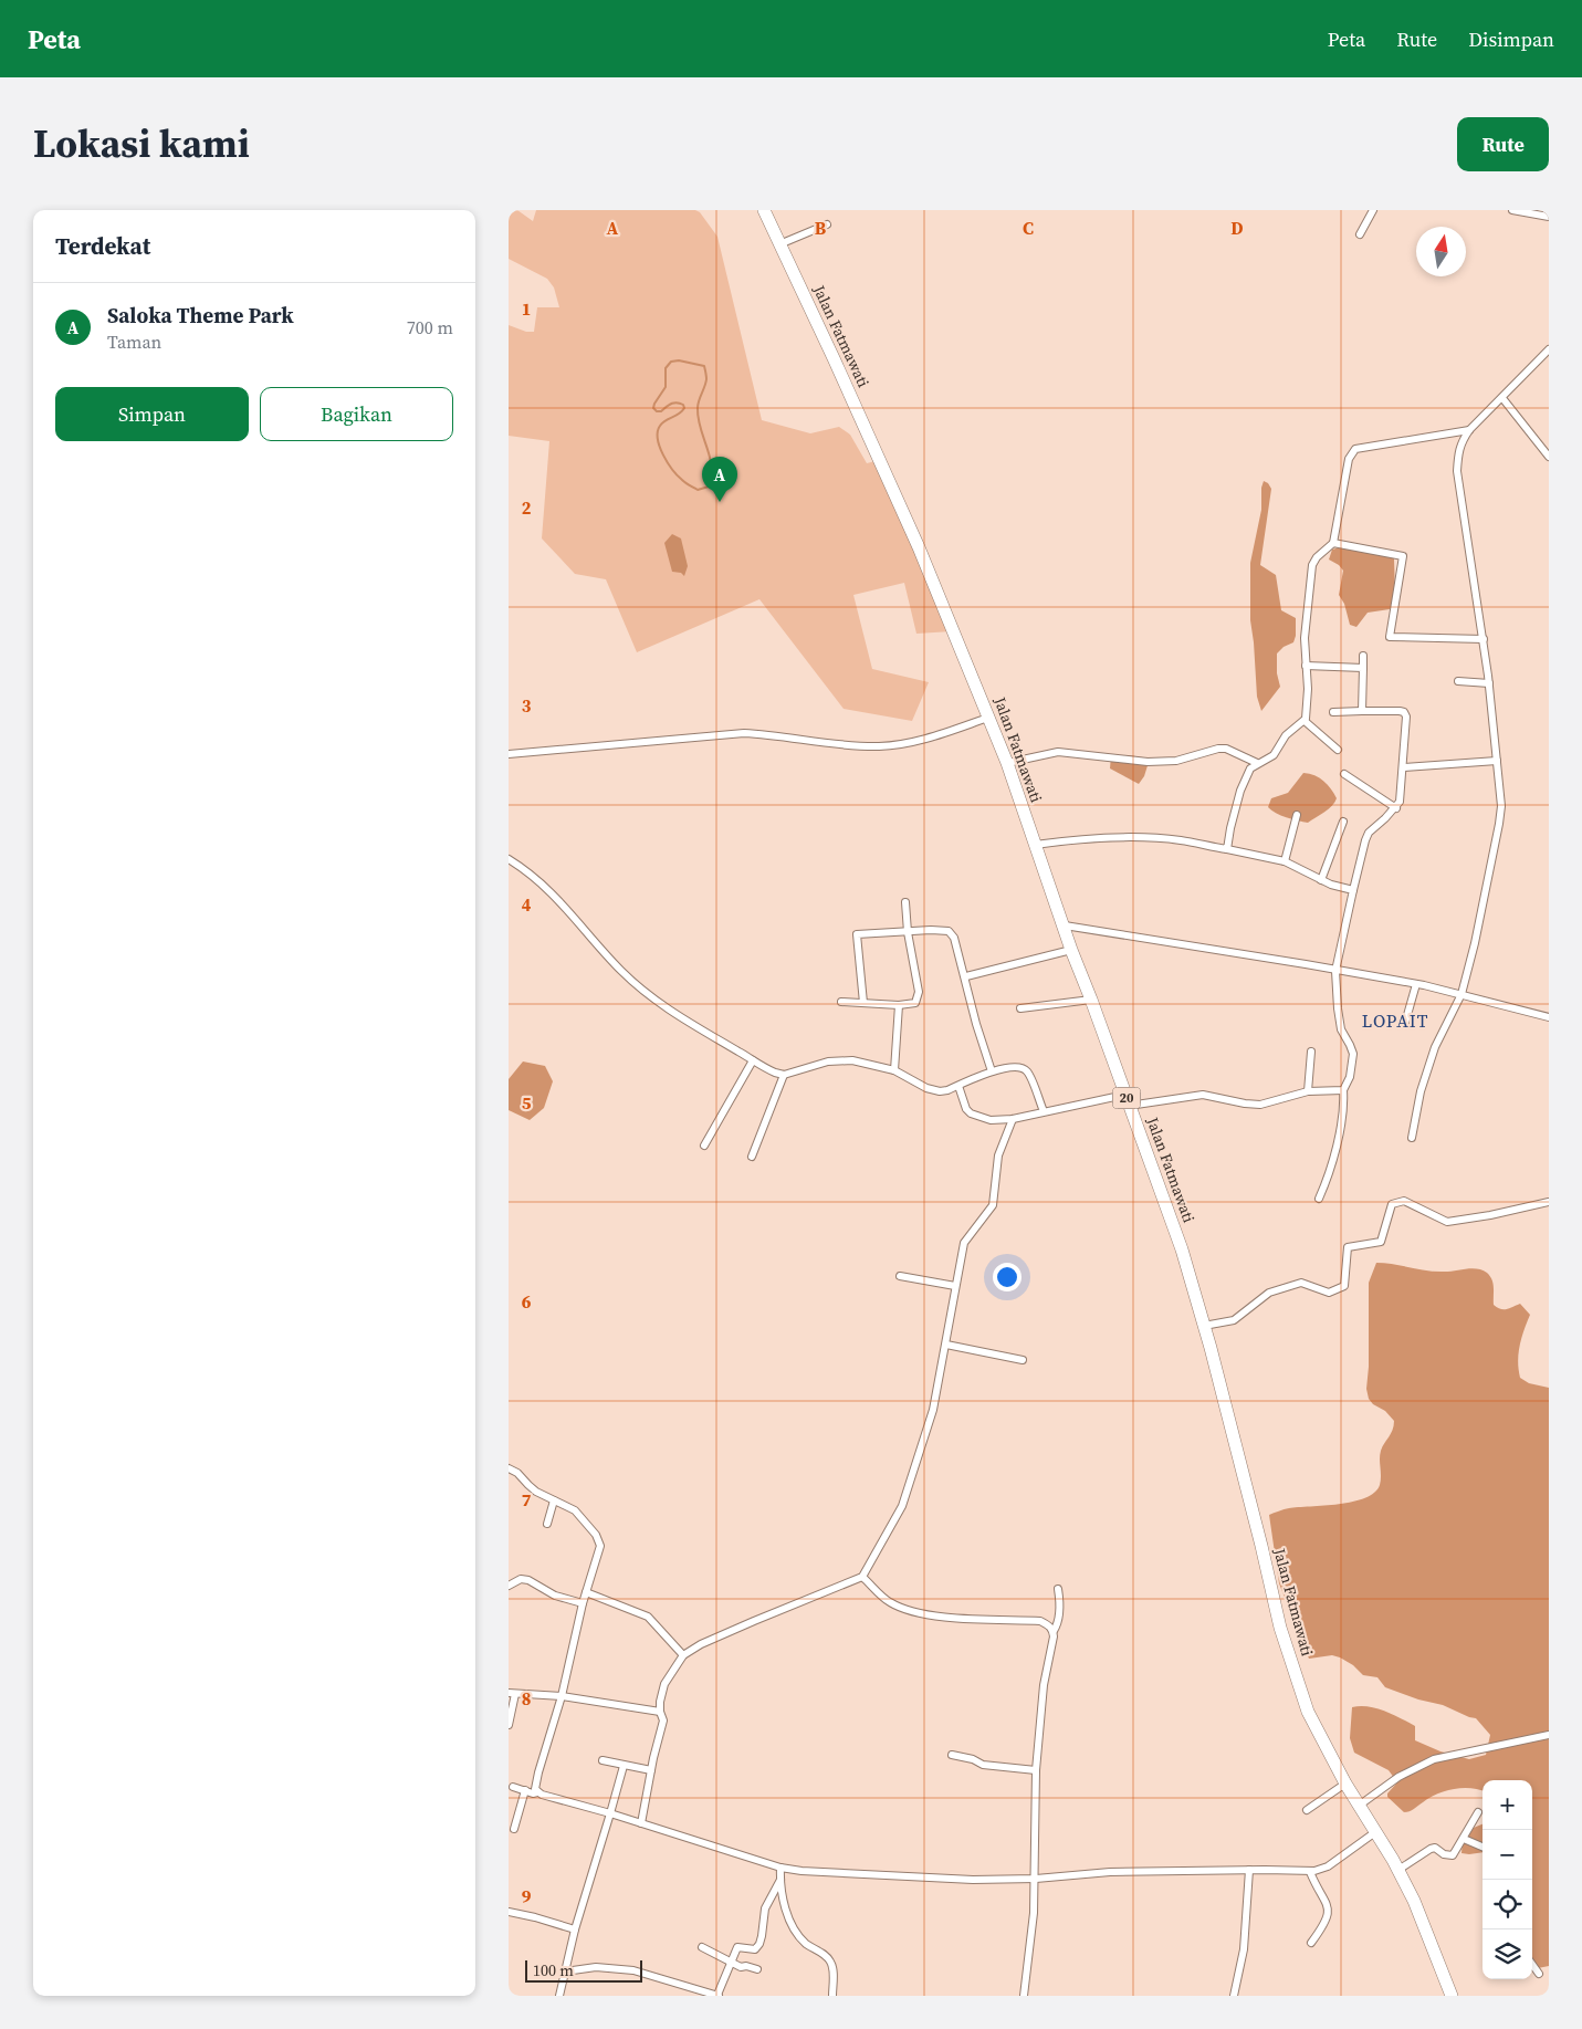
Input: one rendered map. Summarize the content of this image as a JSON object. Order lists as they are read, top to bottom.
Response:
{
  "streets": {
    "highway": ["Jalan Fatmawati", "20"]
  },
  "districts": ["LOPAIT"],
  "scale_bar": "100 m",
  "north": "top",
  "page": {
    "header": "Peta",
    "nav": ["Peta", "Rute", "Disimpan"],
    "title": "Lokasi kami",
    "buttons": [
      "Rute",
      ["Simpan", "Bagikan"]
    ],
    "heading": "Terdekat",
    "list": [
      {
        "mark": "A",
        "name": "Saloka Theme Park",
        "note": "Taman",
        "value": "700 m"
      }
    ],
    "pins": "A",
    "map_buttons": ["+", "−"],
    "scale": "100 m"
  },
  "grid": {
    "columns": [
      "A",
      "B",
      "C",
      "D"
    ],
    "rows": [
      "1",
      "2",
      "3",
      "4",
      "5",
      "6",
      "7",
      "8",
      "9"
    ]
  }
}
